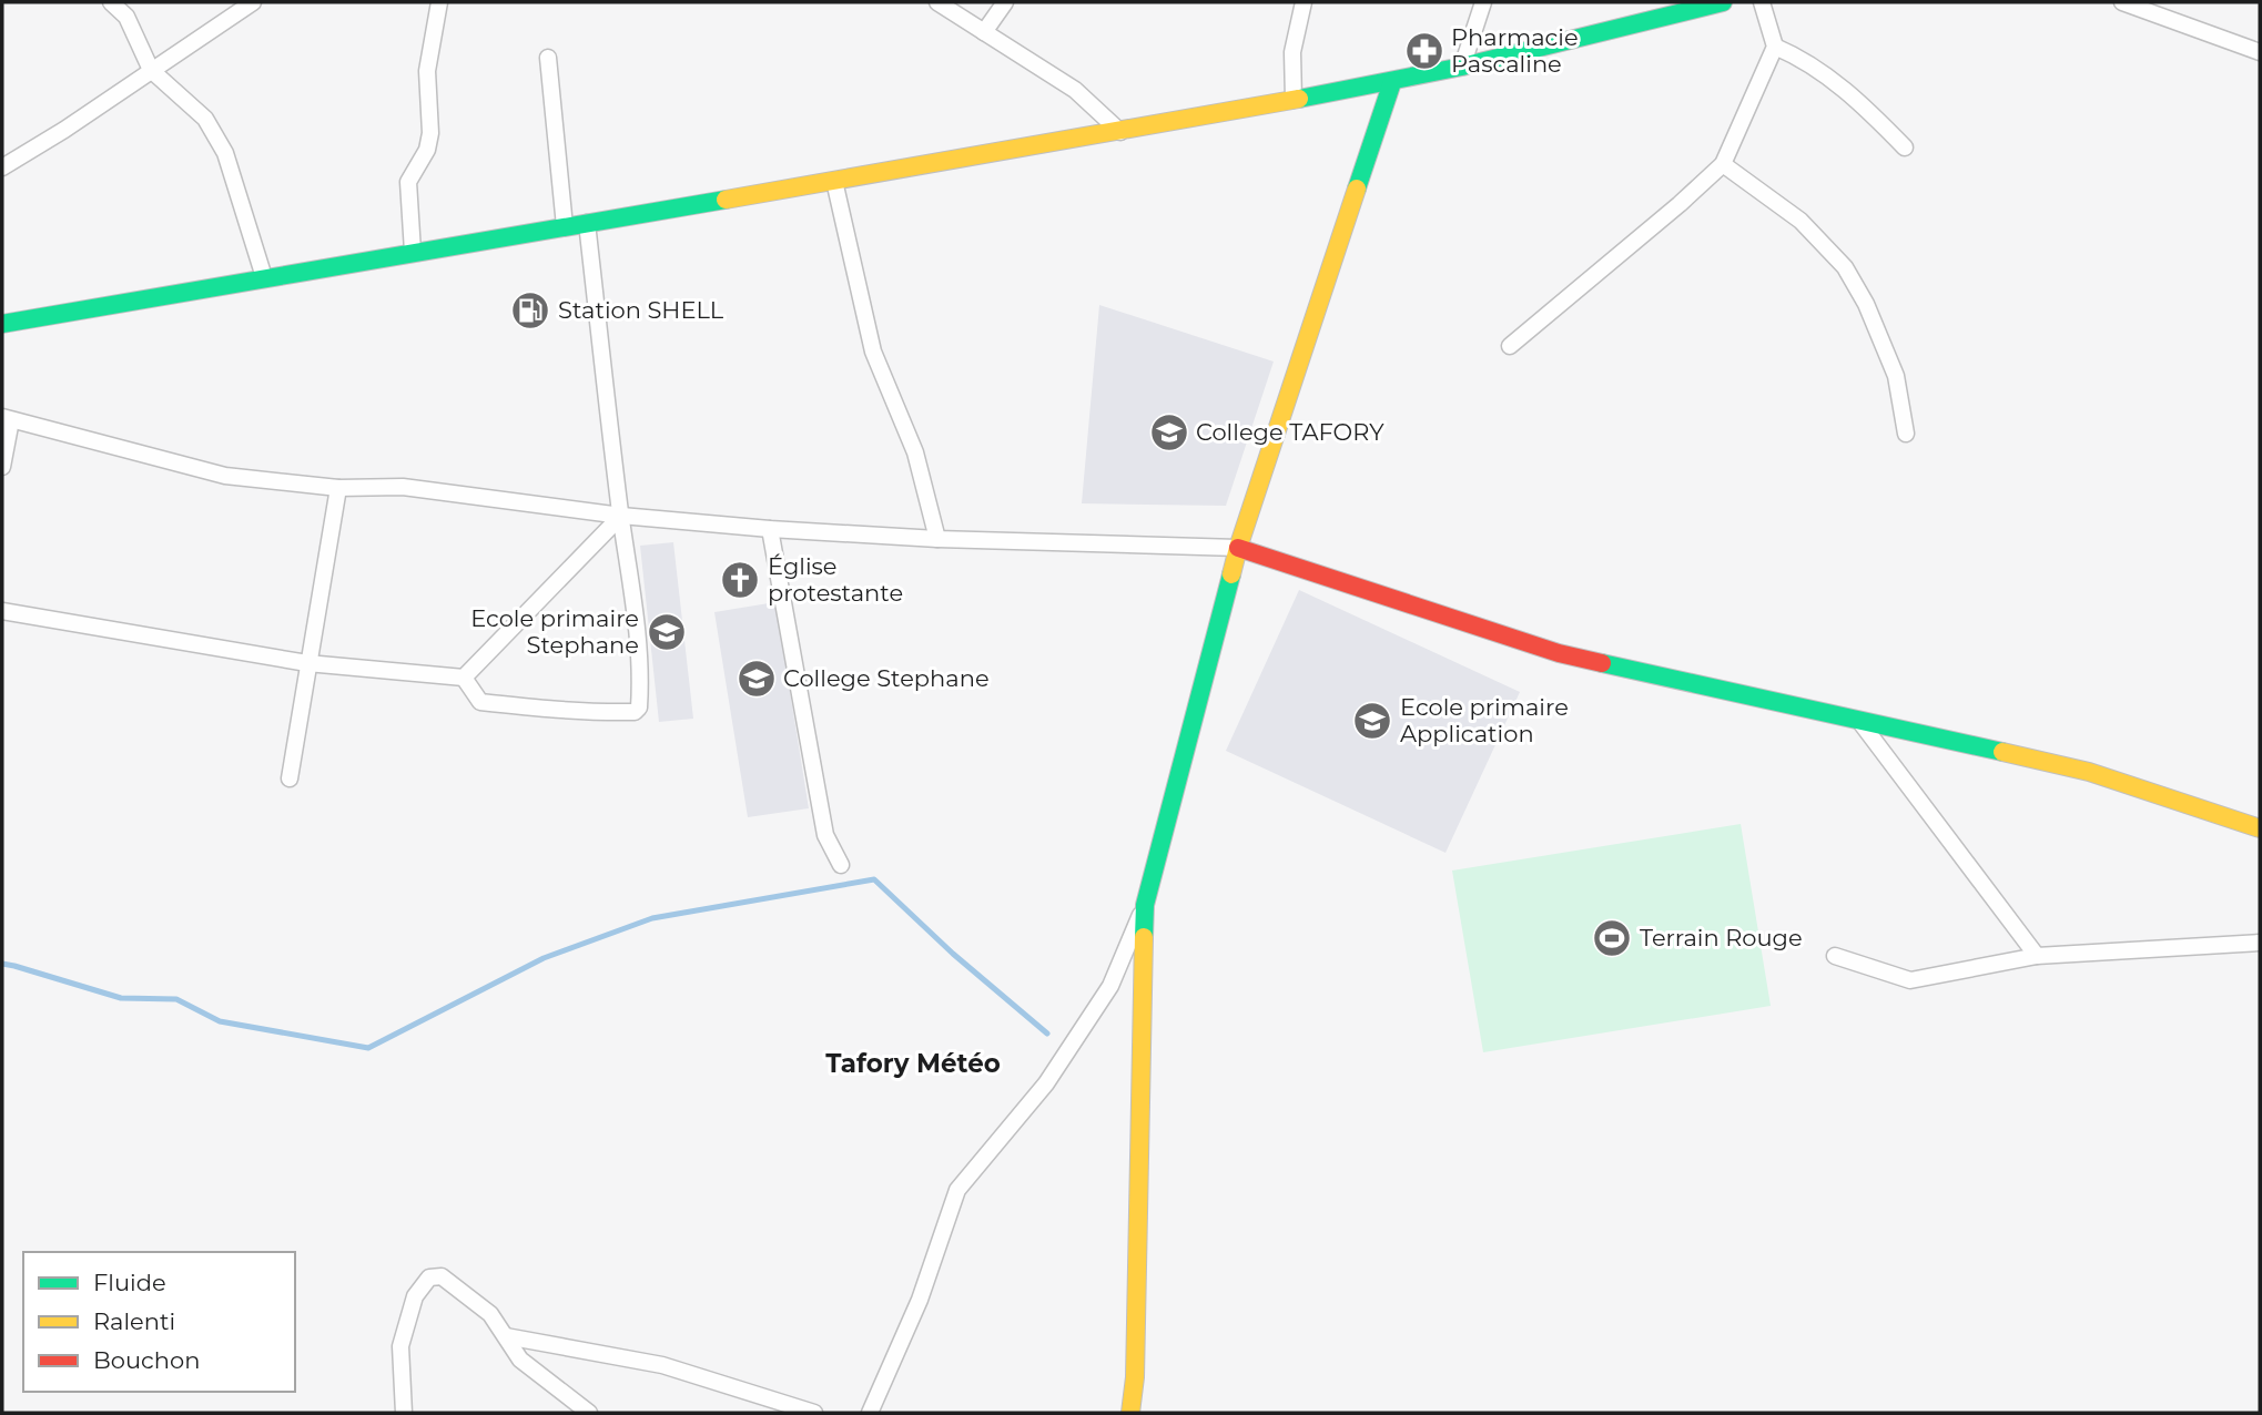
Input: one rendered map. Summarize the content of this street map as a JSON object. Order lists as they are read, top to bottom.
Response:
{
  "districts": ["Tafory Météo"],
  "places": {
    "pharmacy": ["Pharmacie Pascaline"],
    "fuel station": ["Station SHELL"],
    "school or university": [
      "College TAFORY",
      "Ecole primaire Stephane",
      "College Stephane",
      "Ecole primaire Application"
    ],
    "church": ["Église protestante"],
    "sports": ["Terrain Rouge"]
  },
  "legend": ["Fluide", "Ralenti", "Bouchon"]
}
